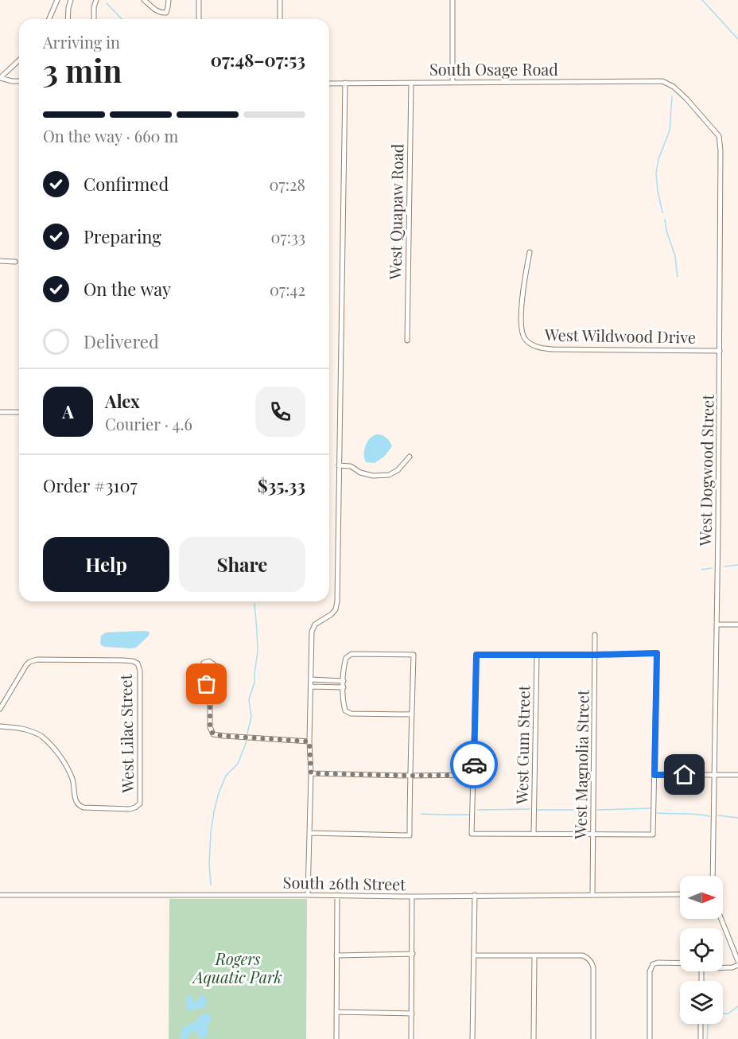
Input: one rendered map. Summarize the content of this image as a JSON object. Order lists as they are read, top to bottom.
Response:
{
  "streets": {
    "street": [
      "South Osage Road",
      "West Quapaw Road",
      "West Wildwood Drive",
      "West Dogwood Street",
      "West Lilac Street",
      "West Gum Street",
      "West Magnolia Street",
      "South 26th Street"
    ]
  },
  "crossings": [
    ["South Osage Road", "West Quapaw Road"],
    ["South Osage Road", "West Dogwood Street"],
    ["West Wildwood Drive", "West Dogwood Street"],
    ["West Magnolia Street", "South 26th Street"]
  ],
  "parks": ["Rogers Aquatic Park"],
  "north": "right",
  "page": {
    "heading": ["3 min", "Arriving in", "07:48–07:53"],
    "panel": [
      "Alex",
      "Courier · 4.6",
      "Order #3107",
      "$35.33"
    ],
    "bar": "On the way · 660 m",
    "list": [
      ["Confirmed", "07:28"],
      ["Preparing", "07:33"],
      ["On the way", "07:42"],
      "Delivered"
    ],
    "round": "A",
    "buttons": ["Help", "Share"]
  }
}
